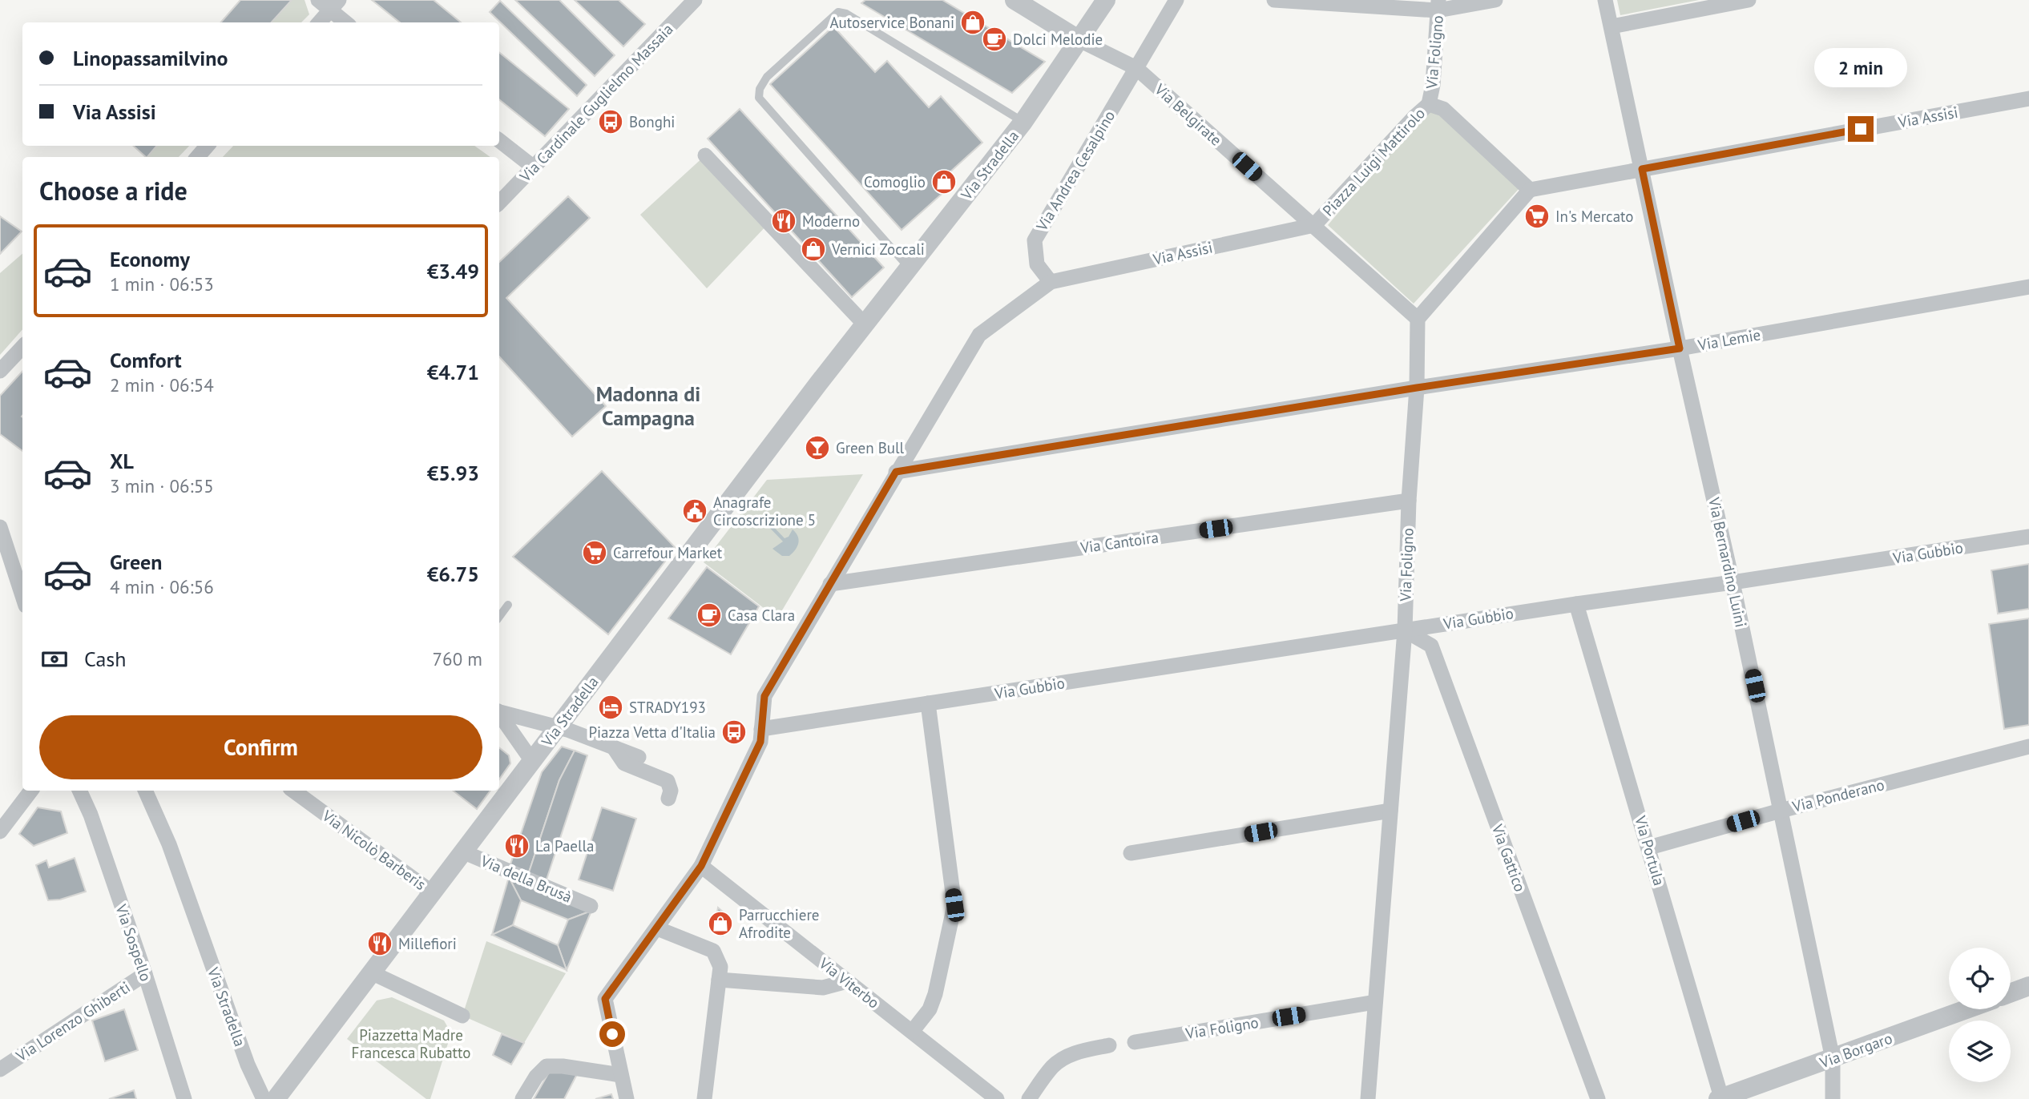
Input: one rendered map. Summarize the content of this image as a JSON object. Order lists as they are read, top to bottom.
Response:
{
  "streets": {
    "street": [
      "Via Foligno",
      "Via Cardinale Guglielmo Massaia",
      "Via Belgirate",
      "Via Assisi",
      "Piazza Luigi Mattirolo",
      "Via Stradella",
      "Via Andrea Cesalpino",
      "Via Lemie",
      "Via Cantoira",
      "Via Gubbio",
      "Via Bernardino Luini",
      "Via Ponderano",
      "Via Nicolò Barberis",
      "Via Portula",
      "Via Gattico",
      "Via della Brusà",
      "Via Sospello",
      "Via Viterbo",
      "Via Lorenzo Ghiberti",
      "Via Borgaro"
    ]
  },
  "crossings": [
    ["Via Foligno", "Piazza Luigi Mattirolo"],
    ["Via Foligno", "Via Lemie"],
    ["Via Foligno", "Via Cantoira"],
    ["Via Foligno", "Via Gubbio"],
    ["Via Foligno", "Via Gattico"],
    ["Via Belgirate", "Via Assisi"],
    ["Via Belgirate", "Piazza Luigi Mattirolo"],
    ["Via Belgirate", "Via Stradella"],
    ["Via Belgirate", "Via Andrea Cesalpino"],
    ["Via Assisi", "Piazza Luigi Mattirolo"],
    ["Via Assisi", "Via Andrea Cesalpino"],
    ["Via Assisi", "Via Bernardino Luini"],
    ["Via Stradella", "Via Nicolò Barberis"],
    ["Via Stradella", "Via della Brusà"],
    ["Via Lemie", "Via Bernardino Luini"],
    ["Via Gubbio", "Via Bernardino Luini"],
    ["Via Gubbio", "Via Portula"],
    ["Via Gubbio", "Via Gattico"],
    ["Via Bernardino Luini", "Via Ponderano"],
    ["Via Bernardino Luini", "Via Borgaro"],
    ["Via Ponderano", "Via Portula"],
    ["Via Portula", "Via Borgaro"],
    ["Via Sospello", "Via Lorenzo Ghiberti"]
  ],
  "districts": ["Madonna di Campagna"],
  "parks": ["Piazzetta Madre Francesca Rubatto"],
  "places": {
    "shop": [
      "Autoservice Bonani",
      "Comoglio",
      "Vernici Zoccali",
      "Parrucchiere Afrodite"
    ],
    "cafe": ["Dolci Melodie", "Casa Clara"],
    "bus stop": ["Bonghi", "Piazza Vetta d'Italia"],
    "supermarket": ["In's Mercato", "Carrefour Market"],
    "restaurant": ["Moderno", "La Paella", "Millefiori"],
    "bar": ["Green Bull"],
    "public building": ["Anagrafe Circoscrizione 5"],
    "hotel": ["STRADY193"]
  },
  "page": {
    "banner": ["Linopassamilvino", "Via Assisi"],
    "bubble": "2 min",
    "heading": "Choose a ride",
    "list": [
      {
        "name": "Economy",
        "note": "1 min · 06:53",
        "value": "€3.49"
      },
      {
        "name": "Comfort",
        "note": "2 min · 06:54",
        "value": "€4.71"
      },
      {
        "name": "XL",
        "note": "3 min · 06:55",
        "value": "€5.93"
      },
      {
        "name": "Green",
        "note": "4 min · 06:56",
        "value": "€6.75"
      }
    ],
    "pay": ["Cash", "760 m"],
    "buttons": "Confirm"
  }
}
